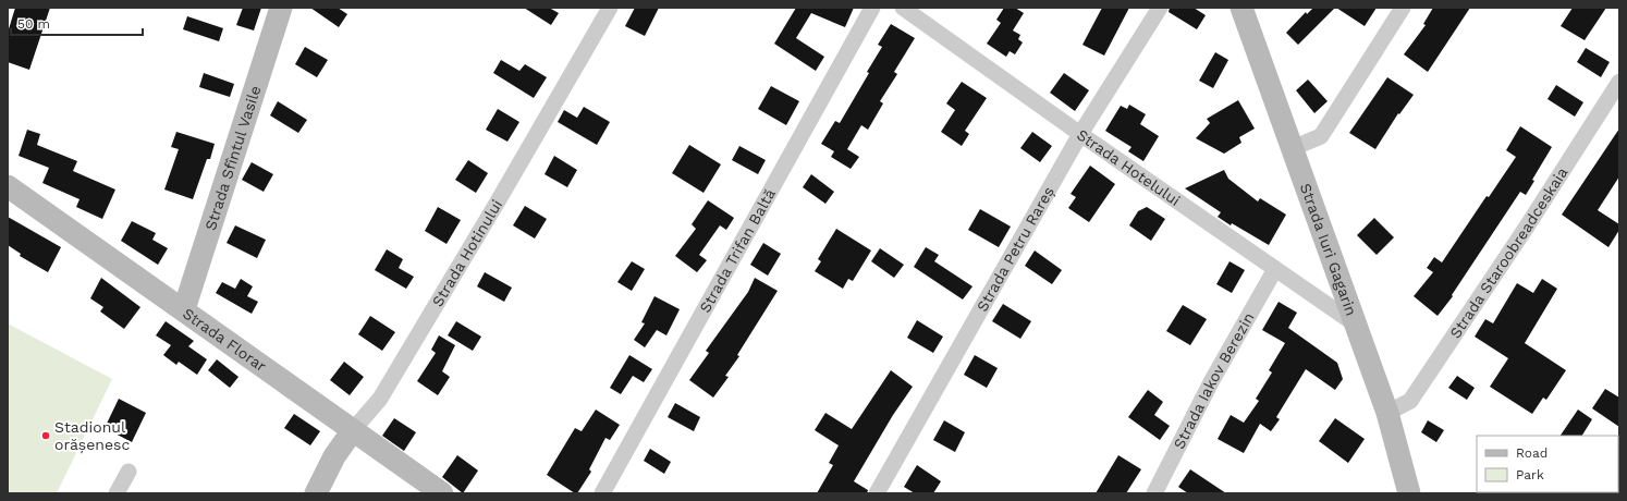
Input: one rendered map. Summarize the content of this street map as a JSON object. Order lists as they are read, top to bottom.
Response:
{
  "streets": {
    "street": [
      "Strada Sfîntul Vasile",
      "Strada Hotelului",
      "Strada Petru Rareș",
      "Strada Iuri Gagarin",
      "Strada Trifan Baltă",
      "Strada Staroobreadceskaia",
      "Strada Hotinului",
      "Strada Florar",
      "Strada Iakov Berezin"
    ]
  },
  "crossings": [
    ["Strada Sfîntul Vasile", "Strada Florar"],
    ["Strada Hotelului", "Strada Petru Rareș"],
    ["Strada Hotelului", "Strada Iuri Gagarin"],
    ["Strada Hotelului", "Strada Iakov Berezin"],
    ["Strada Iuri Gagarin", "Strada Staroobreadceskaia"],
    ["Strada Hotinului", "Strada Florar"]
  ],
  "places": ["Stadionul orășenesc"],
  "legend": ["Road", "Park"],
  "scale_bar": "50 m"
}
